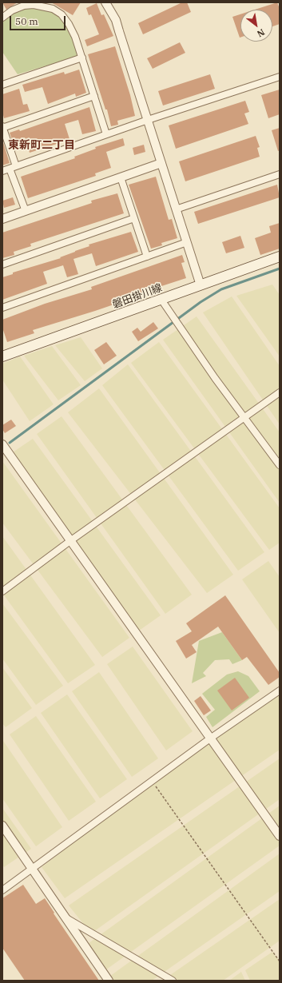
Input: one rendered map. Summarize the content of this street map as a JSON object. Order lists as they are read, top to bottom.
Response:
{
  "streets": {
    "main road": ["磐田掛川線"]
  },
  "districts": ["東新町二丁目"],
  "scale_bar": "50 m",
  "north": "bottom right"
}
